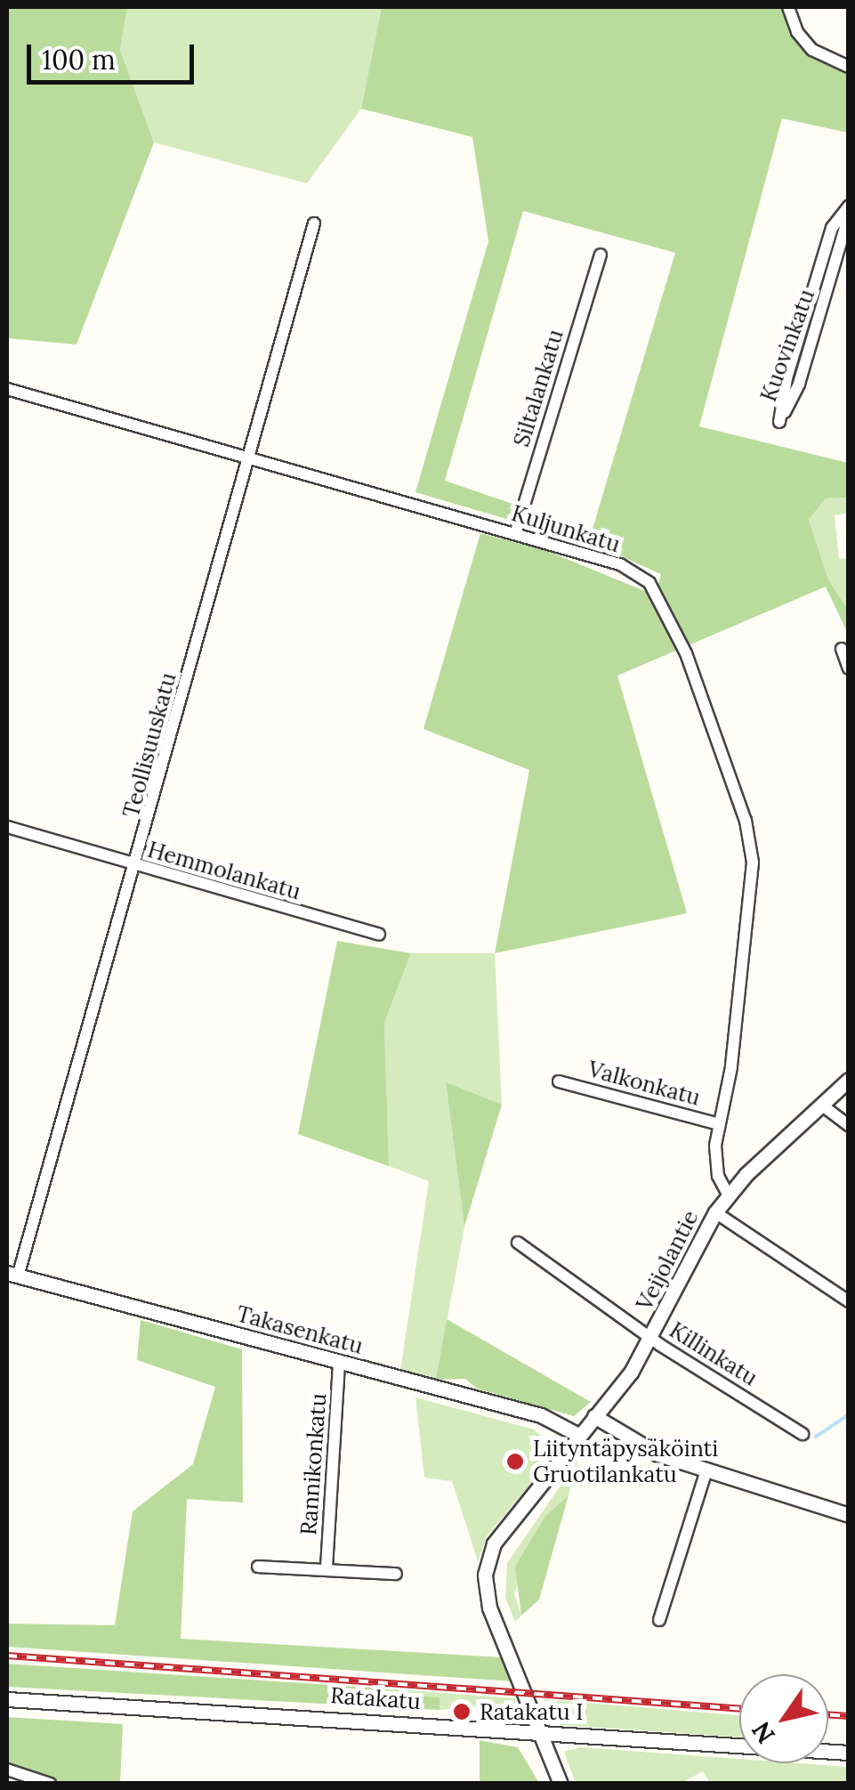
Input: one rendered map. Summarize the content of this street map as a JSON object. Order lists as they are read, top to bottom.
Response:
{
  "streets": {
    "street": [
      "Kuovinkatu",
      "Siltalankatu",
      "Kuljunkatu",
      "Teollisuuskatu",
      "Hemmolankatu",
      "Valkonkatu",
      "Veijolantie",
      "Takasenkatu",
      "Killinkatu",
      "Rannikonkatu",
      "Ratakatu"
    ]
  },
  "crossings": [
    ["Siltalankatu", "Kuljunkatu"],
    ["Kuljunkatu", "Teollisuuskatu"],
    ["Kuljunkatu", "Valkonkatu"],
    ["Kuljunkatu", "Veijolantie"],
    ["Teollisuuskatu", "Hemmolankatu"],
    ["Teollisuuskatu", "Takasenkatu"],
    ["Veijolantie", "Takasenkatu"],
    ["Veijolantie", "Killinkatu"],
    ["Veijolantie", "Ratakatu"],
    ["Takasenkatu", "Rannikonkatu"]
  ],
  "places": ["Liityntäpysäköinti Gruotilankatu", "Ratakatu I"],
  "scale_bar": "100 m",
  "north": "bottom left"
}
